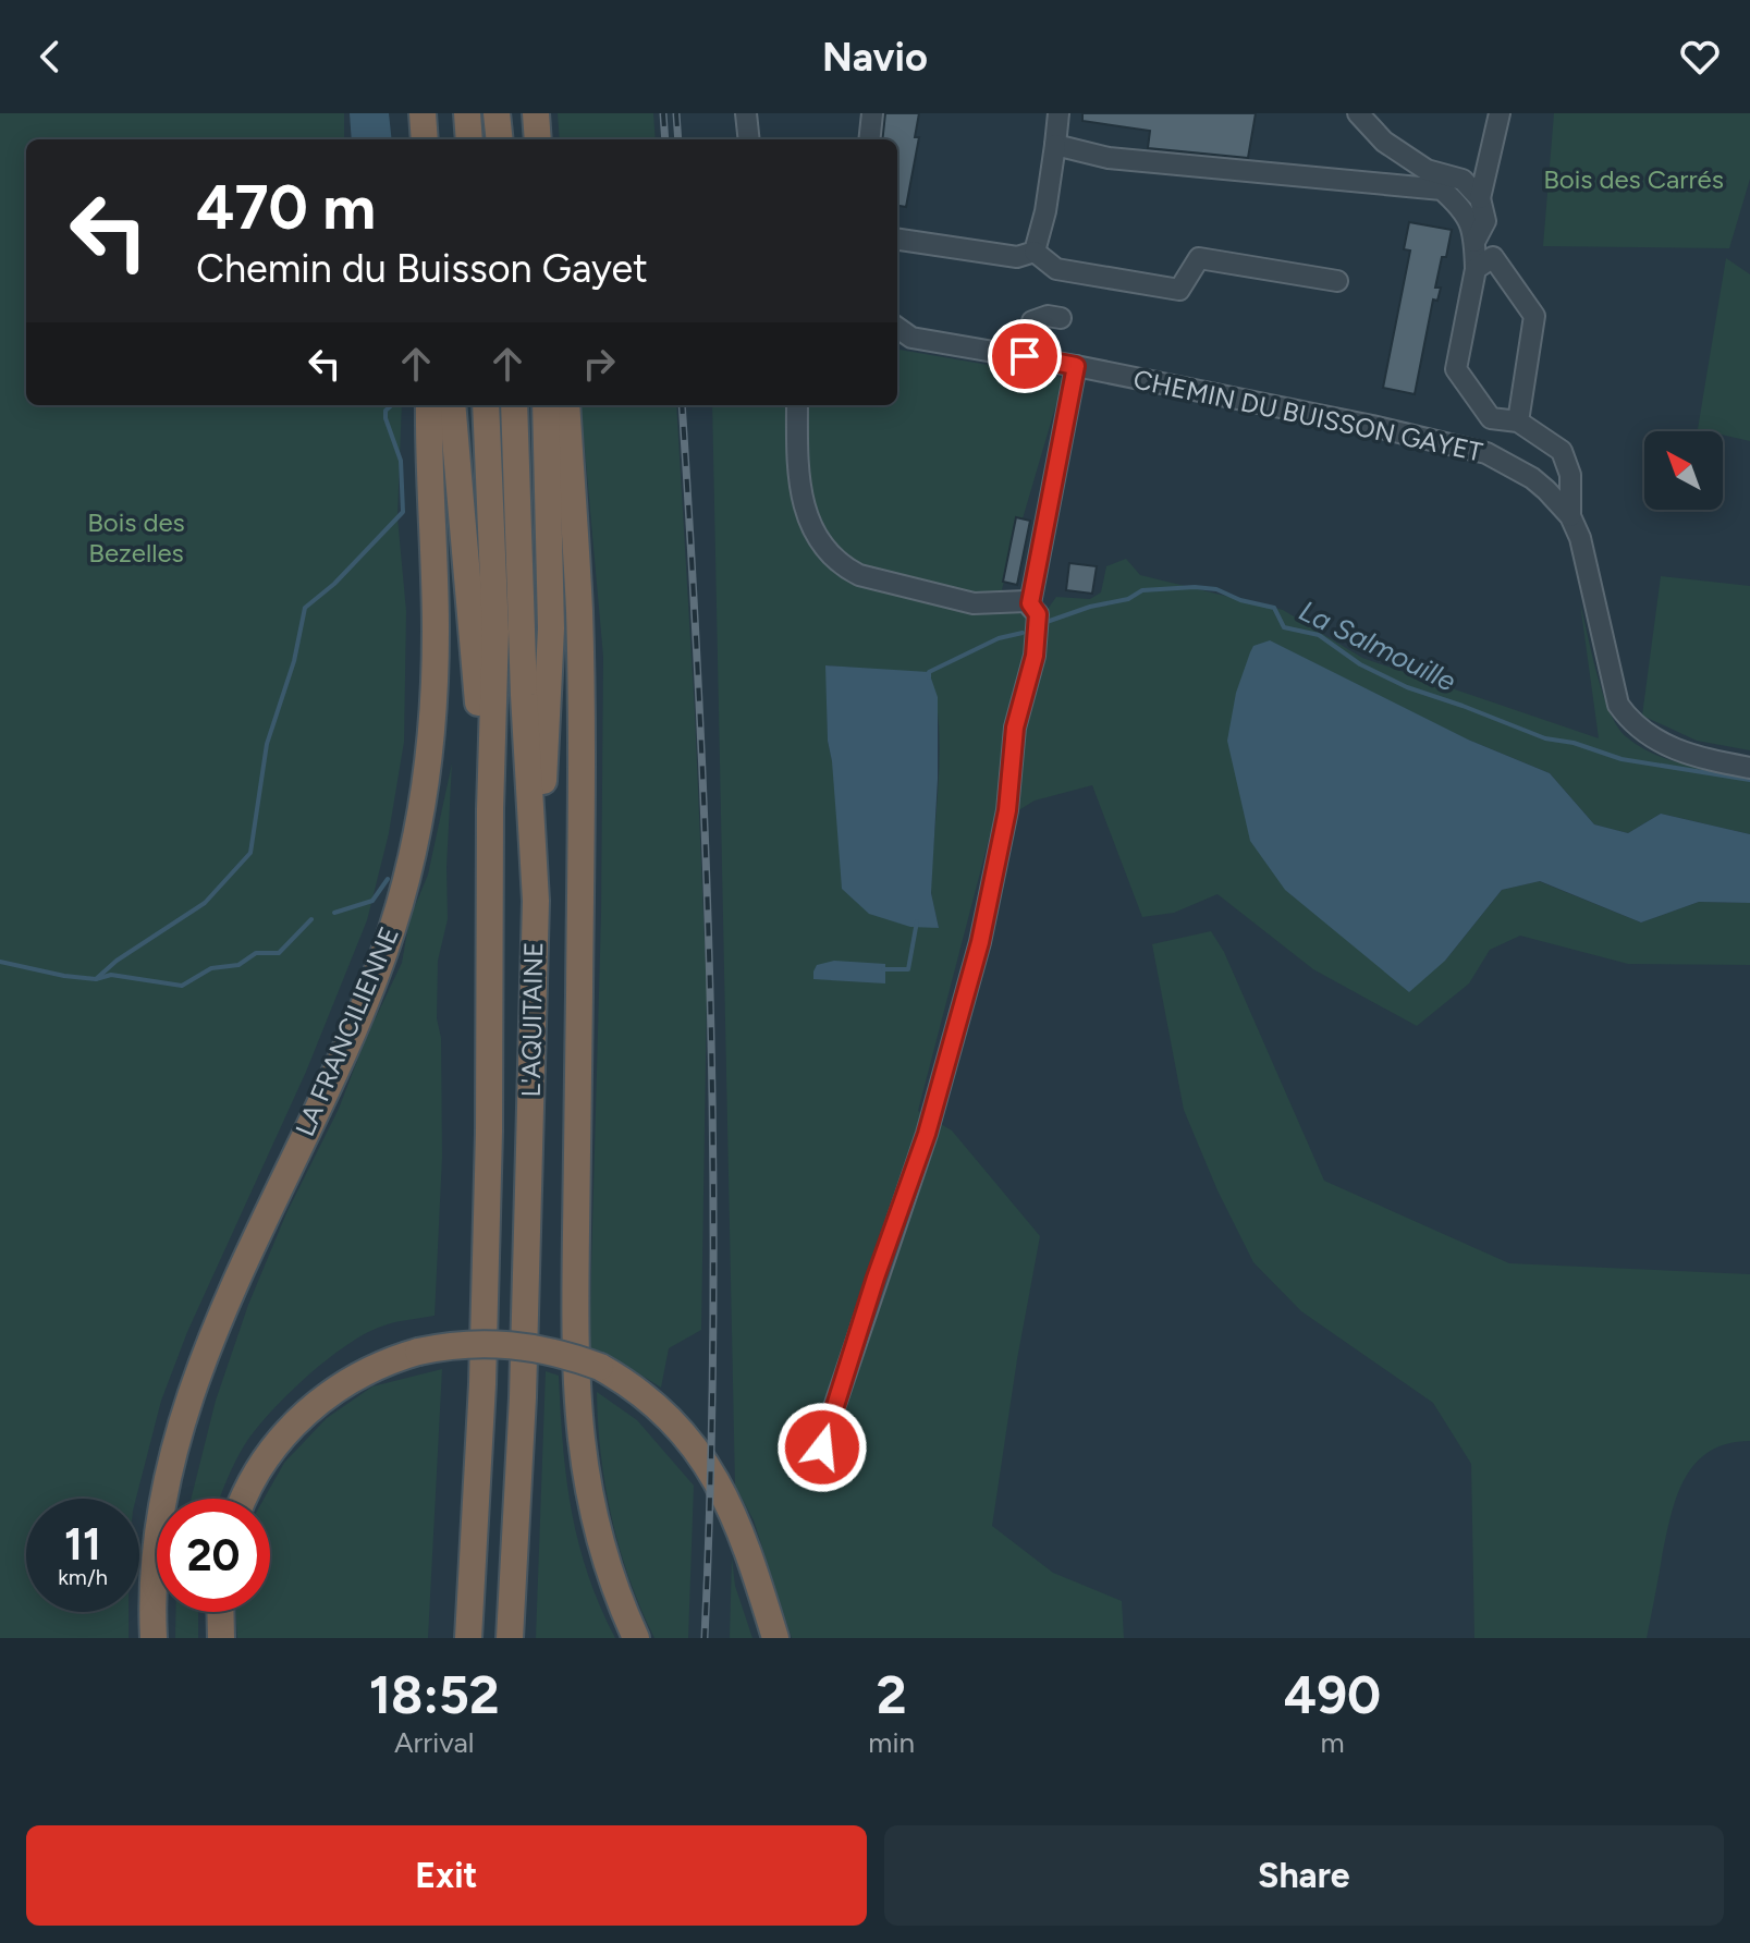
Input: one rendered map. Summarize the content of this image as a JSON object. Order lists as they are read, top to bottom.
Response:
{
  "streets": {
    "highway": ["L'AQUITAINE", "LA FRANCILIENNE"],
    "street": ["CHEMIN DU BUISSON GAYET"]
  },
  "water": ["La Salmouille"],
  "parks": ["Bois des Carrés", "Bois des Bezelles"],
  "north": "top left",
  "page": {
    "header": "Navio",
    "turn": ["470 m", "Chemin du Buisson Gayet"],
    "speed": "11 km/h",
    "limit": "20",
    "eta": [
      "18:52",
      "Arrival",
      "2",
      "min",
      "490",
      "m"
    ],
    "buttons": ["Exit", "Share"]
  }
}
